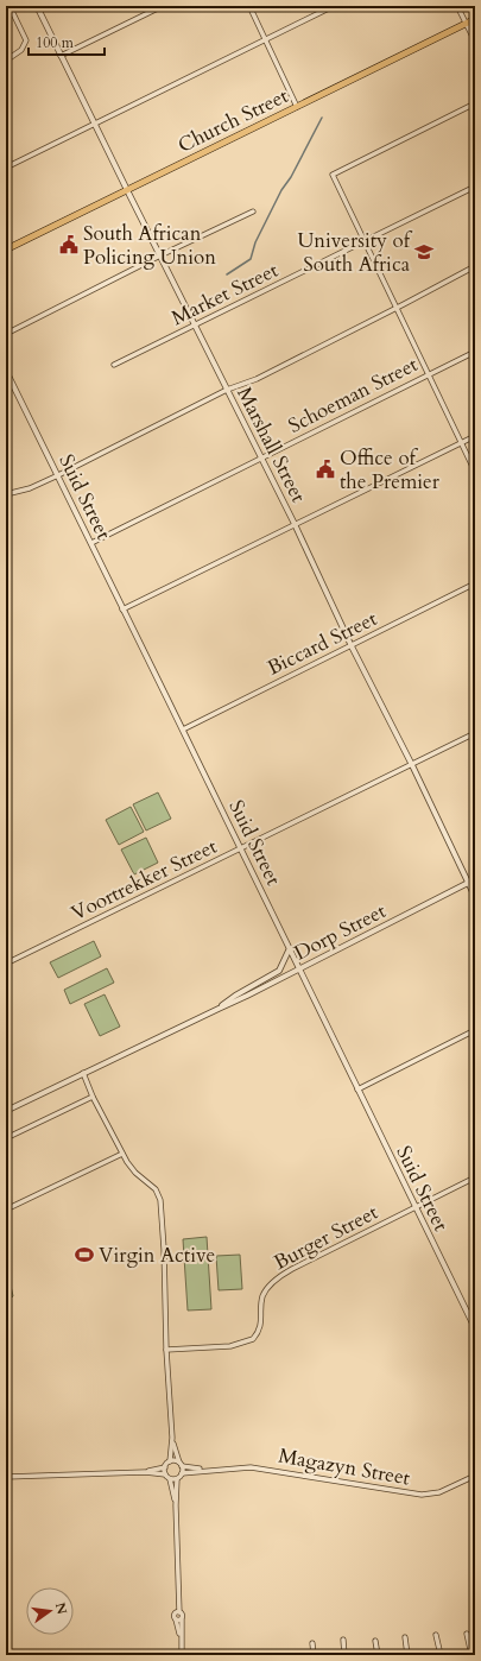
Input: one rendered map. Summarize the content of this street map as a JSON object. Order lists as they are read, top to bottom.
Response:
{
  "streets": {
    "main road": ["Church Street"],
    "street": [
      "Market Street",
      "Schoeman Street",
      "Marshall Street",
      "Suid Street",
      "Biccard Street",
      "Voortrekker Street",
      "Dorp Street",
      "Burger Street",
      "Magazyn Street"
    ]
  },
  "crossings": [
    ["Church Street", "Marshall Street"],
    ["Market Street", "Marshall Street"],
    ["Schoeman Street", "Marshall Street"],
    ["Schoeman Street", "Suid Street"],
    ["Marshall Street", "Biccard Street"],
    ["Marshall Street", "Voortrekker Street"],
    ["Marshall Street", "Dorp Street"],
    ["Suid Street", "Biccard Street"],
    ["Suid Street", "Voortrekker Street"],
    ["Suid Street", "Dorp Street"],
    ["Suid Street", "Burger Street"]
  ],
  "places": {
    "public building": ["South African Policing Union", "Office of the Premier"],
    "school or university": ["University of South Africa"],
    "sports": ["Virgin Active"]
  },
  "scale_bar": "100 m",
  "north": "right"
}
